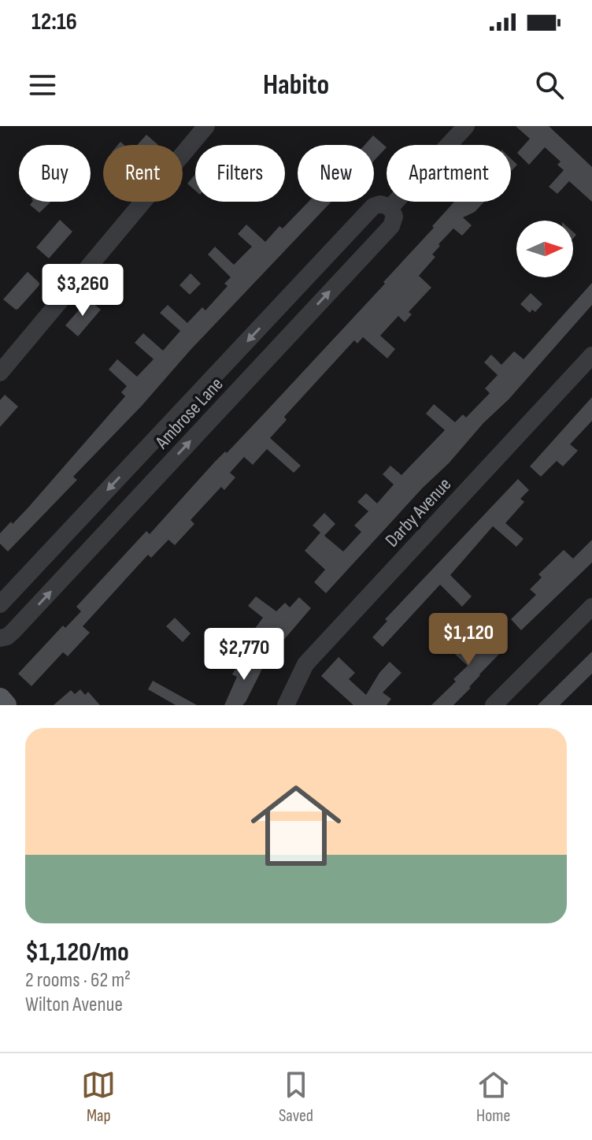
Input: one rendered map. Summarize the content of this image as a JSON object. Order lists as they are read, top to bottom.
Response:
{
  "streets": {
    "street": ["Ambrose Lane", "Darby Avenue"]
  },
  "north": "right",
  "page": {
    "status": "12:16",
    "header": "Habito",
    "chip": [
      "Buy",
      "Rent",
      "Filters",
      "New",
      "Apartment"
    ],
    "price": ["$3,260", "$1,120", "$2,770"],
    "list": [
      {
        "name": "$1,120/mo",
        "note": "2 rooms · 62 m² · Wilton Avenue"
      }
    ],
    "tabs": ["Map", "Saved", "Home"]
  }
}
